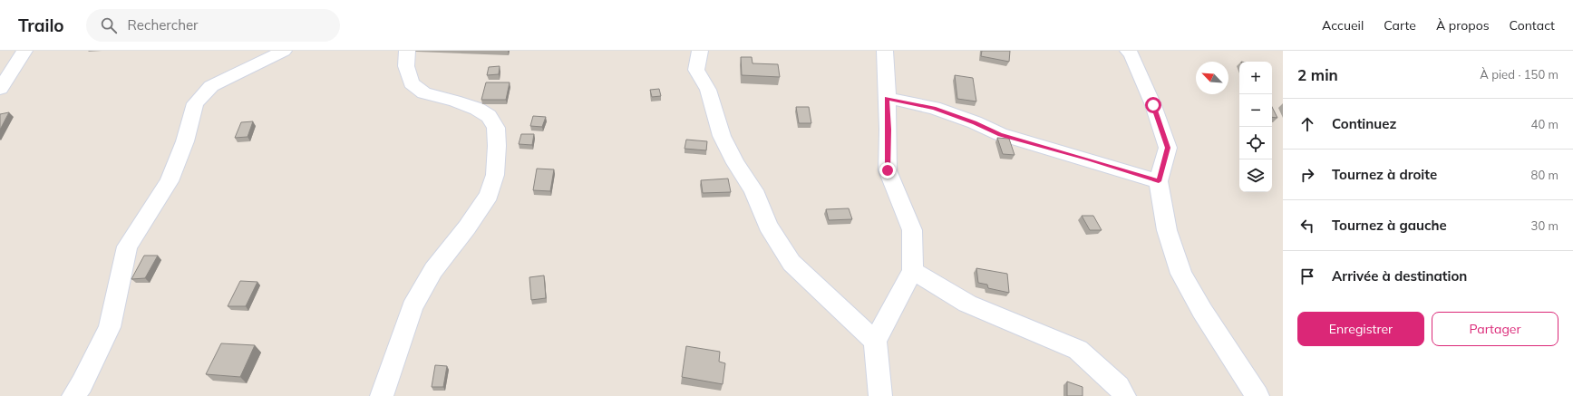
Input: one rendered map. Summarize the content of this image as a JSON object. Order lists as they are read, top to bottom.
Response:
{
  "north": "top left",
  "page": {
    "header": "Trailo",
    "search": "Rechercher",
    "nav": [
      "Accueil",
      "Carte",
      "À propos",
      "Contact"
    ],
    "heading": ["2 min", "À pied · 150 m"],
    "map_buttons": ["+", "−"],
    "list": [
      ["Continuez", "40 m"],
      ["Tournez à droite", "80 m"],
      ["Tournez à gauche", "30 m"],
      "Arrivée à destination"
    ],
    "buttons": ["Enregistrer", "Partager"]
  }
}
